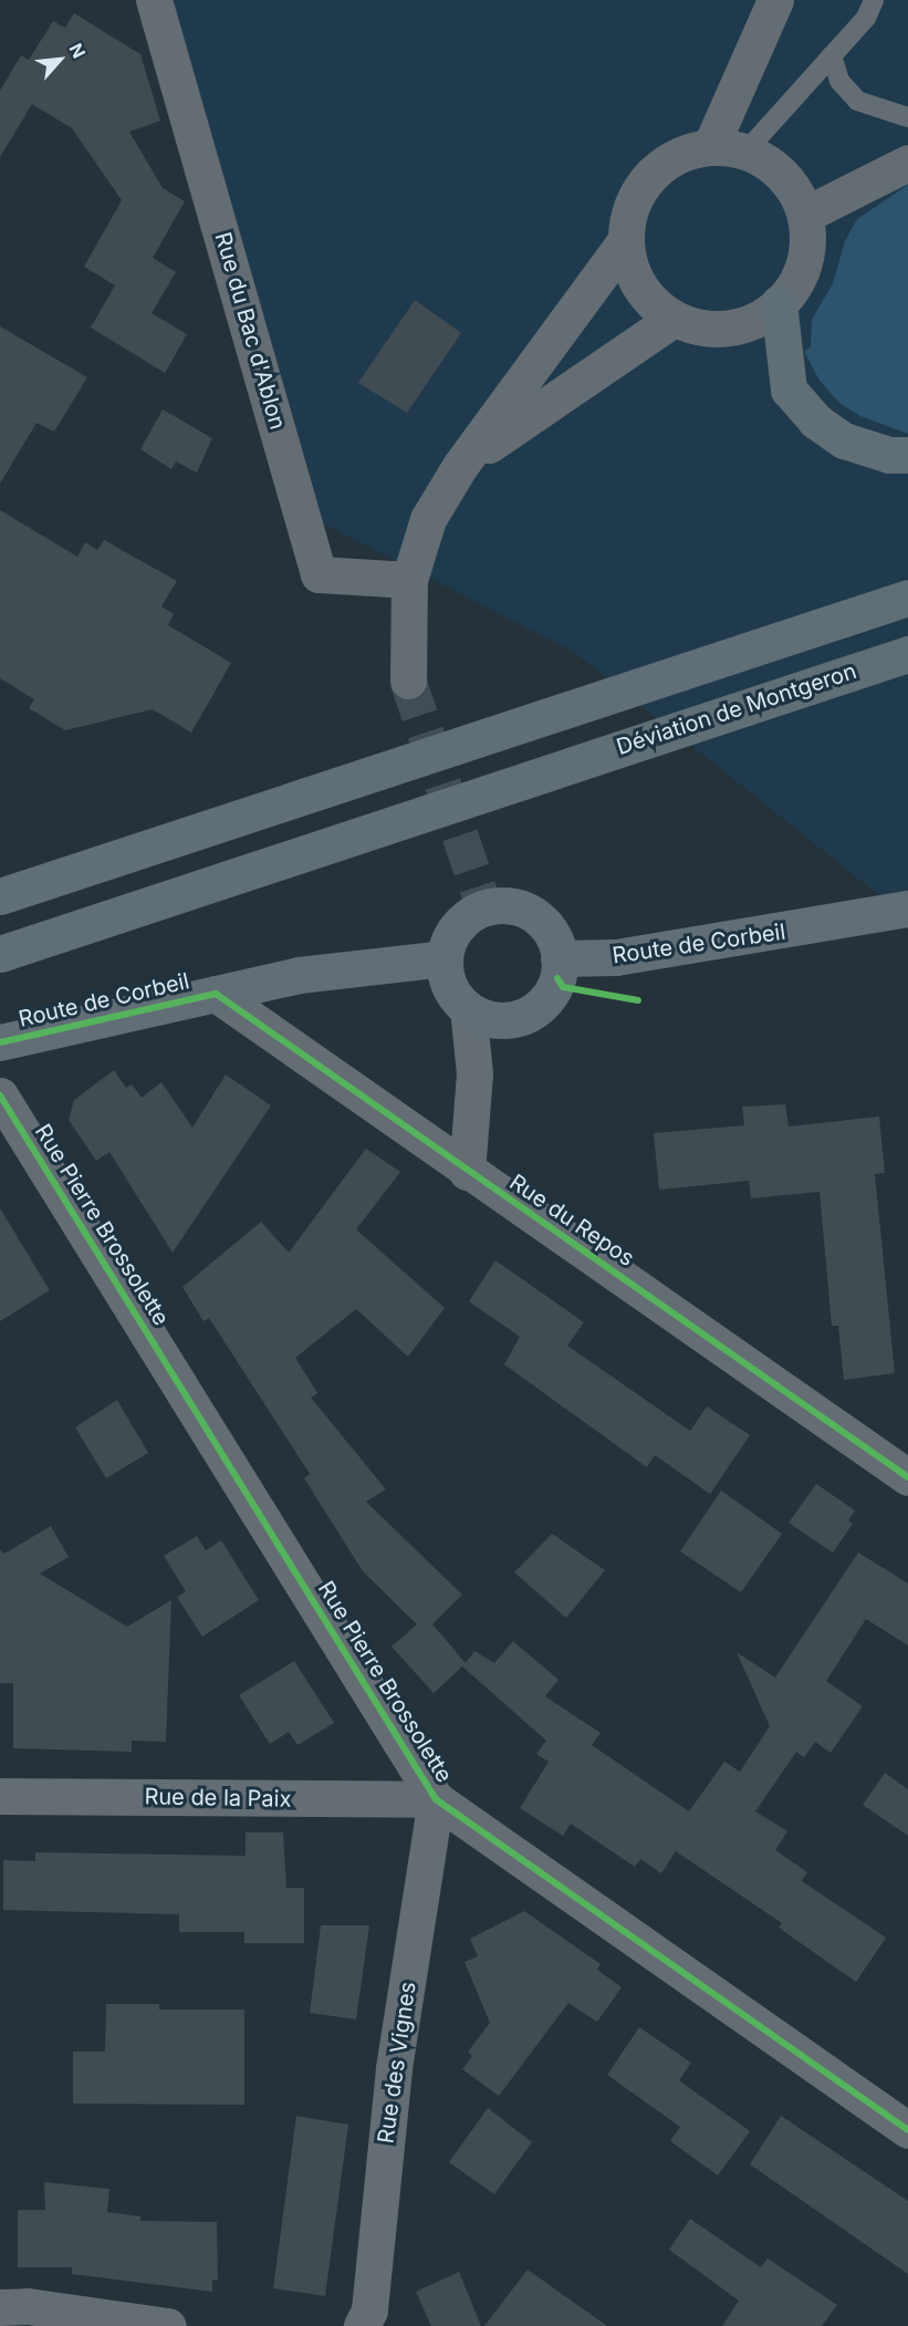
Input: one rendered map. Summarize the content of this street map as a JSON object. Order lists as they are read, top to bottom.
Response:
{
  "streets": {
    "main road": ["Déviation de Montgeron", "Route de Corbeil"],
    "street": [
      "Rue du Bac d'Ablon",
      "Rue du Repos",
      "Rue Pierre Brossolette",
      "Rue de la Paix",
      "Rue des Vignes"
    ]
  },
  "crossings": [
    ["Route de Corbeil", "Rue du Repos"],
    ["Rue Pierre Brossolette", "Rue de la Paix"],
    ["Rue Pierre Brossolette", "Rue des Vignes"],
    ["Rue de la Paix", "Rue des Vignes"]
  ],
  "north": "top right"
}
